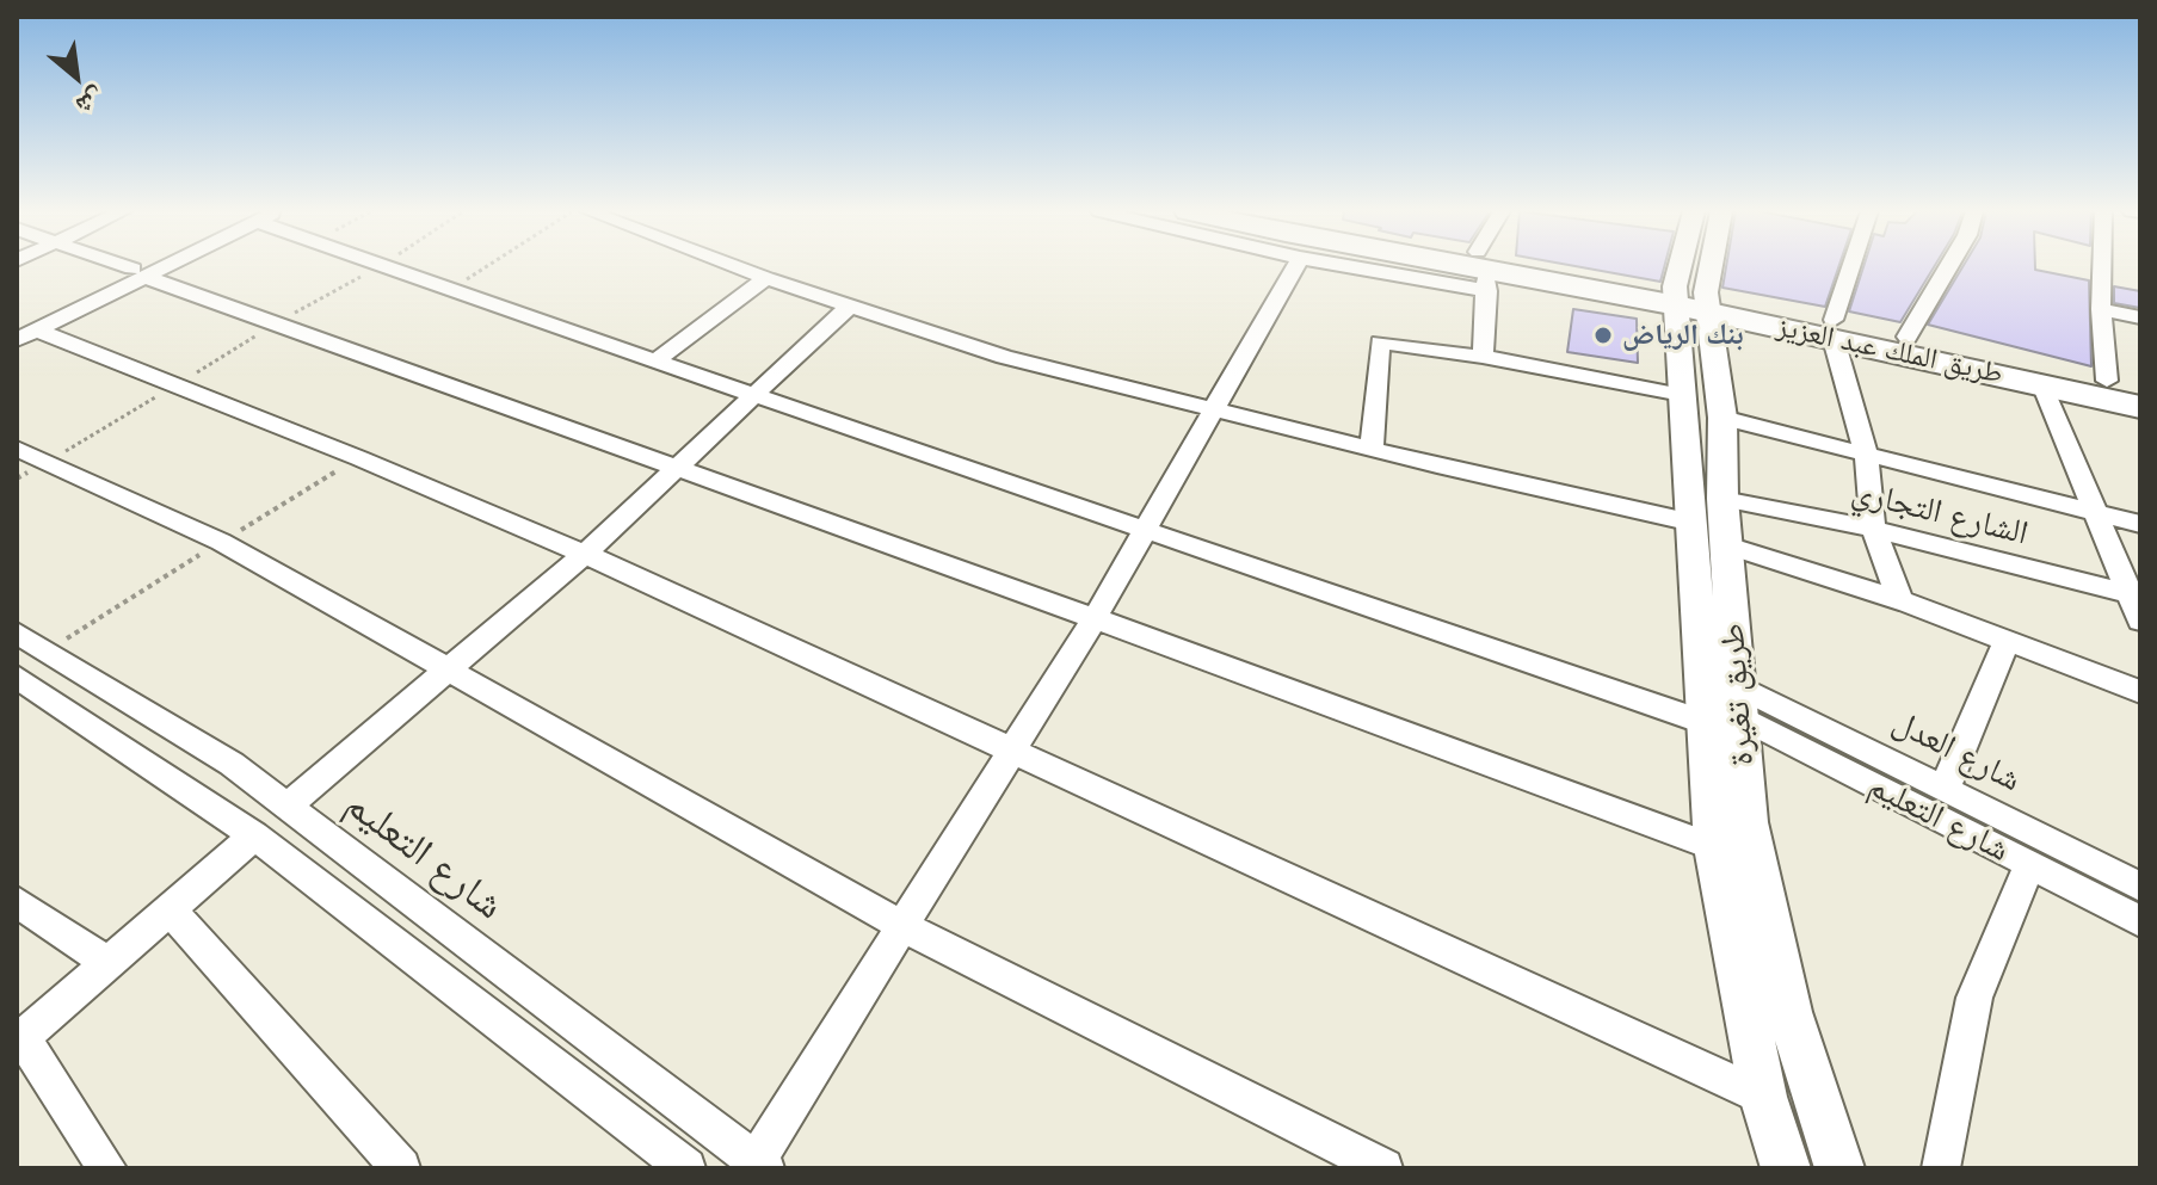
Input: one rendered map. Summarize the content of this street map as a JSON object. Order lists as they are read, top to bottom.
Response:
{
  "streets": {
    "highway": ["طريق الملك عبد العزيز"],
    "main road": ["طريق تغيرة"],
    "street": ["الشارع التجاري", "شارع العدل", "شارع التعليم"]
  },
  "crossings": [
    ["طريق الملك عبد العزيز", "طريق تغيرة"],
    ["الشارع التجاري", "طريق تغيرة"],
    ["طريق تغيرة", "شارع العدل"],
    ["طريق تغيرة", "شارع التعليم"],
    ["شارع العدل", "شارع التعليم"]
  ],
  "places": ["بنك الرياض"],
  "north": "bottom right"
}
